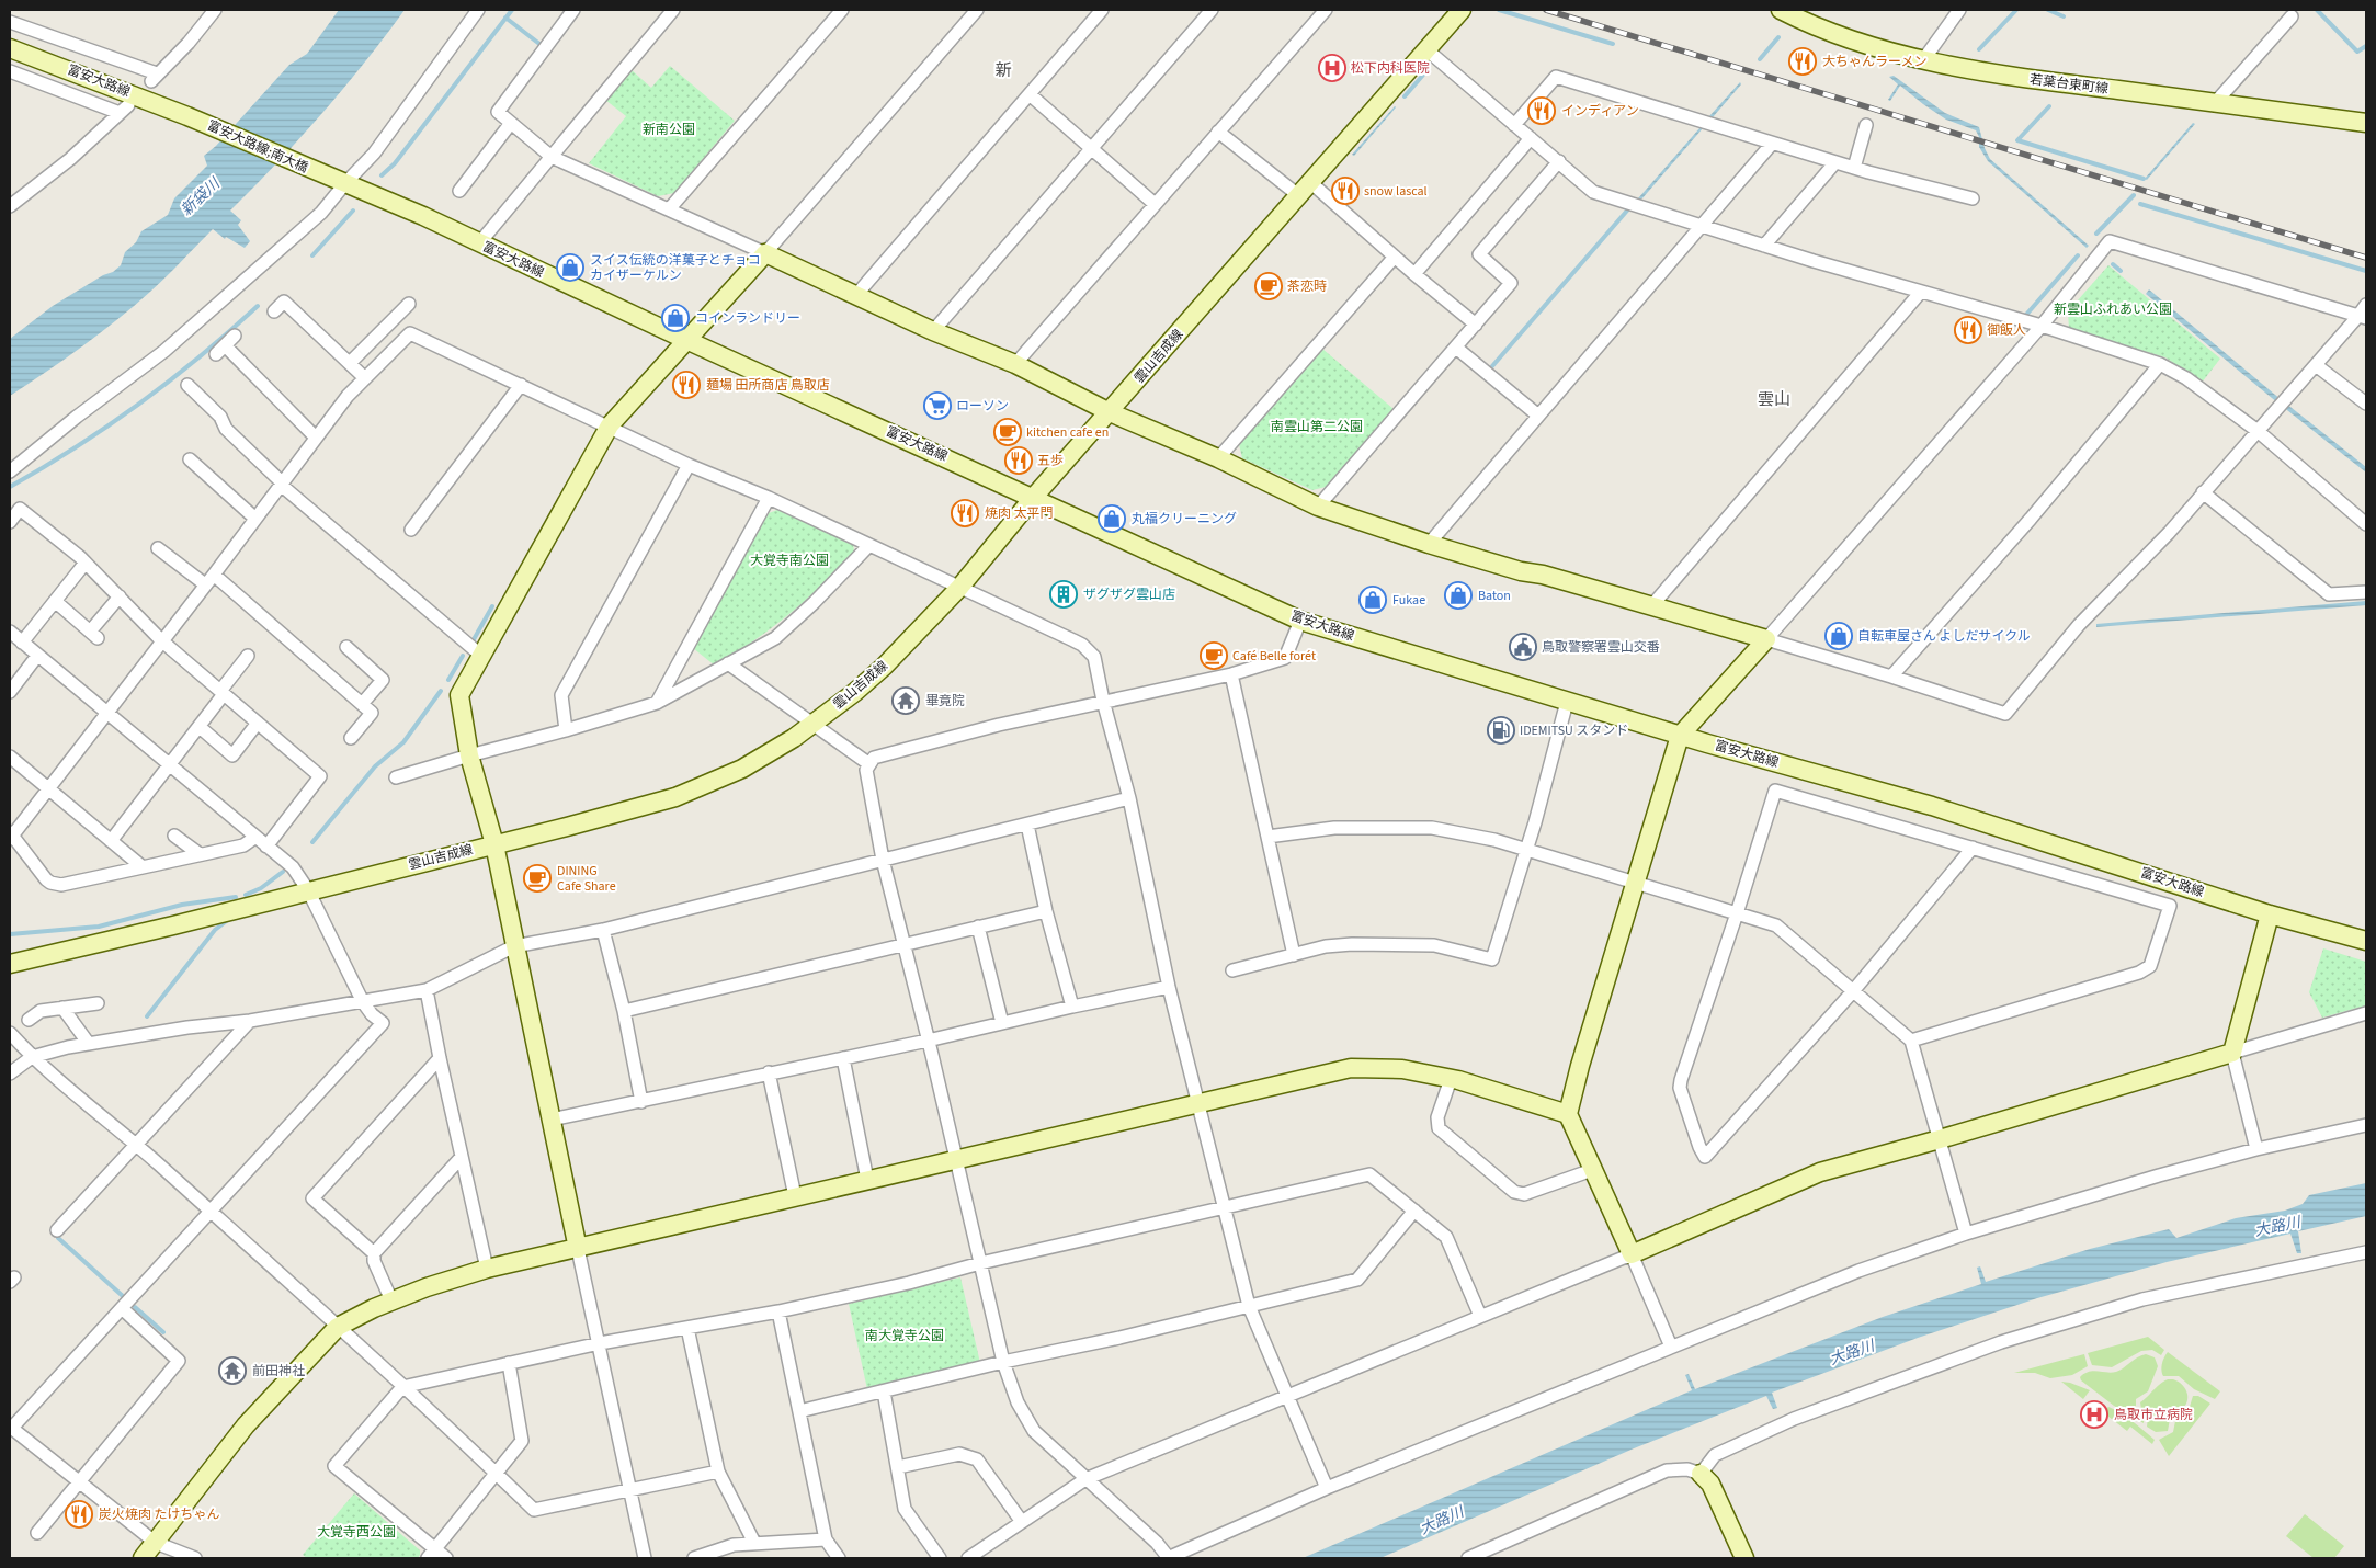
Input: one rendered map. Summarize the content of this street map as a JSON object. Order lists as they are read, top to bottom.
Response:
{
  "streets": {
    "street": [
      "富安大路線",
      "若葉台東町線",
      "富安大路線;南大橋",
      "雲山吉成線"
    ]
  },
  "crossings": [
    ["富安大路線", "富安大路線;南大橋"],
    ["富安大路線", "雲山吉成線"]
  ],
  "districts": ["新", "雲山"],
  "water": ["新袋川", "大路川"],
  "parks": [
    "新南公園",
    "新雲山ふれあい公園",
    "南雲山第二公園",
    "大覚寺南公園",
    "南大覚寺公園",
    "大覚寺西公園"
  ],
  "places": {
    "restaurant": [
      "大ちゃんラーメン",
      "インディアン",
      "snow lascal",
      "御飯人",
      "麺場 田所商店 鳥取店",
      "五歩",
      "焼肉 太平門",
      "炭火焼肉 たけちゃん"
    ],
    "hospital": ["松下内科医院", "鳥取市立病院"],
    "shop": [
      "スイス伝統の洋菓子とチョコ カイザーケルン",
      "コインランドリー",
      "丸福クリーニング",
      "Baton",
      "Fukae",
      "自転車屋さん よしだサイクル"
    ],
    "cafe": [
      "茶恋時",
      "kitchen cafe en",
      "Café Belle forét",
      "DINING Cafe Share"
    ],
    "supermarket": ["ローソン"],
    "building": ["ザグザグ雲山店"],
    "public building": ["鳥取警察署雲山交番"],
    "temple": ["畢竟院", "前田神社"],
    "fuel station": ["IDEMITSU スタンド"]
  }
}
